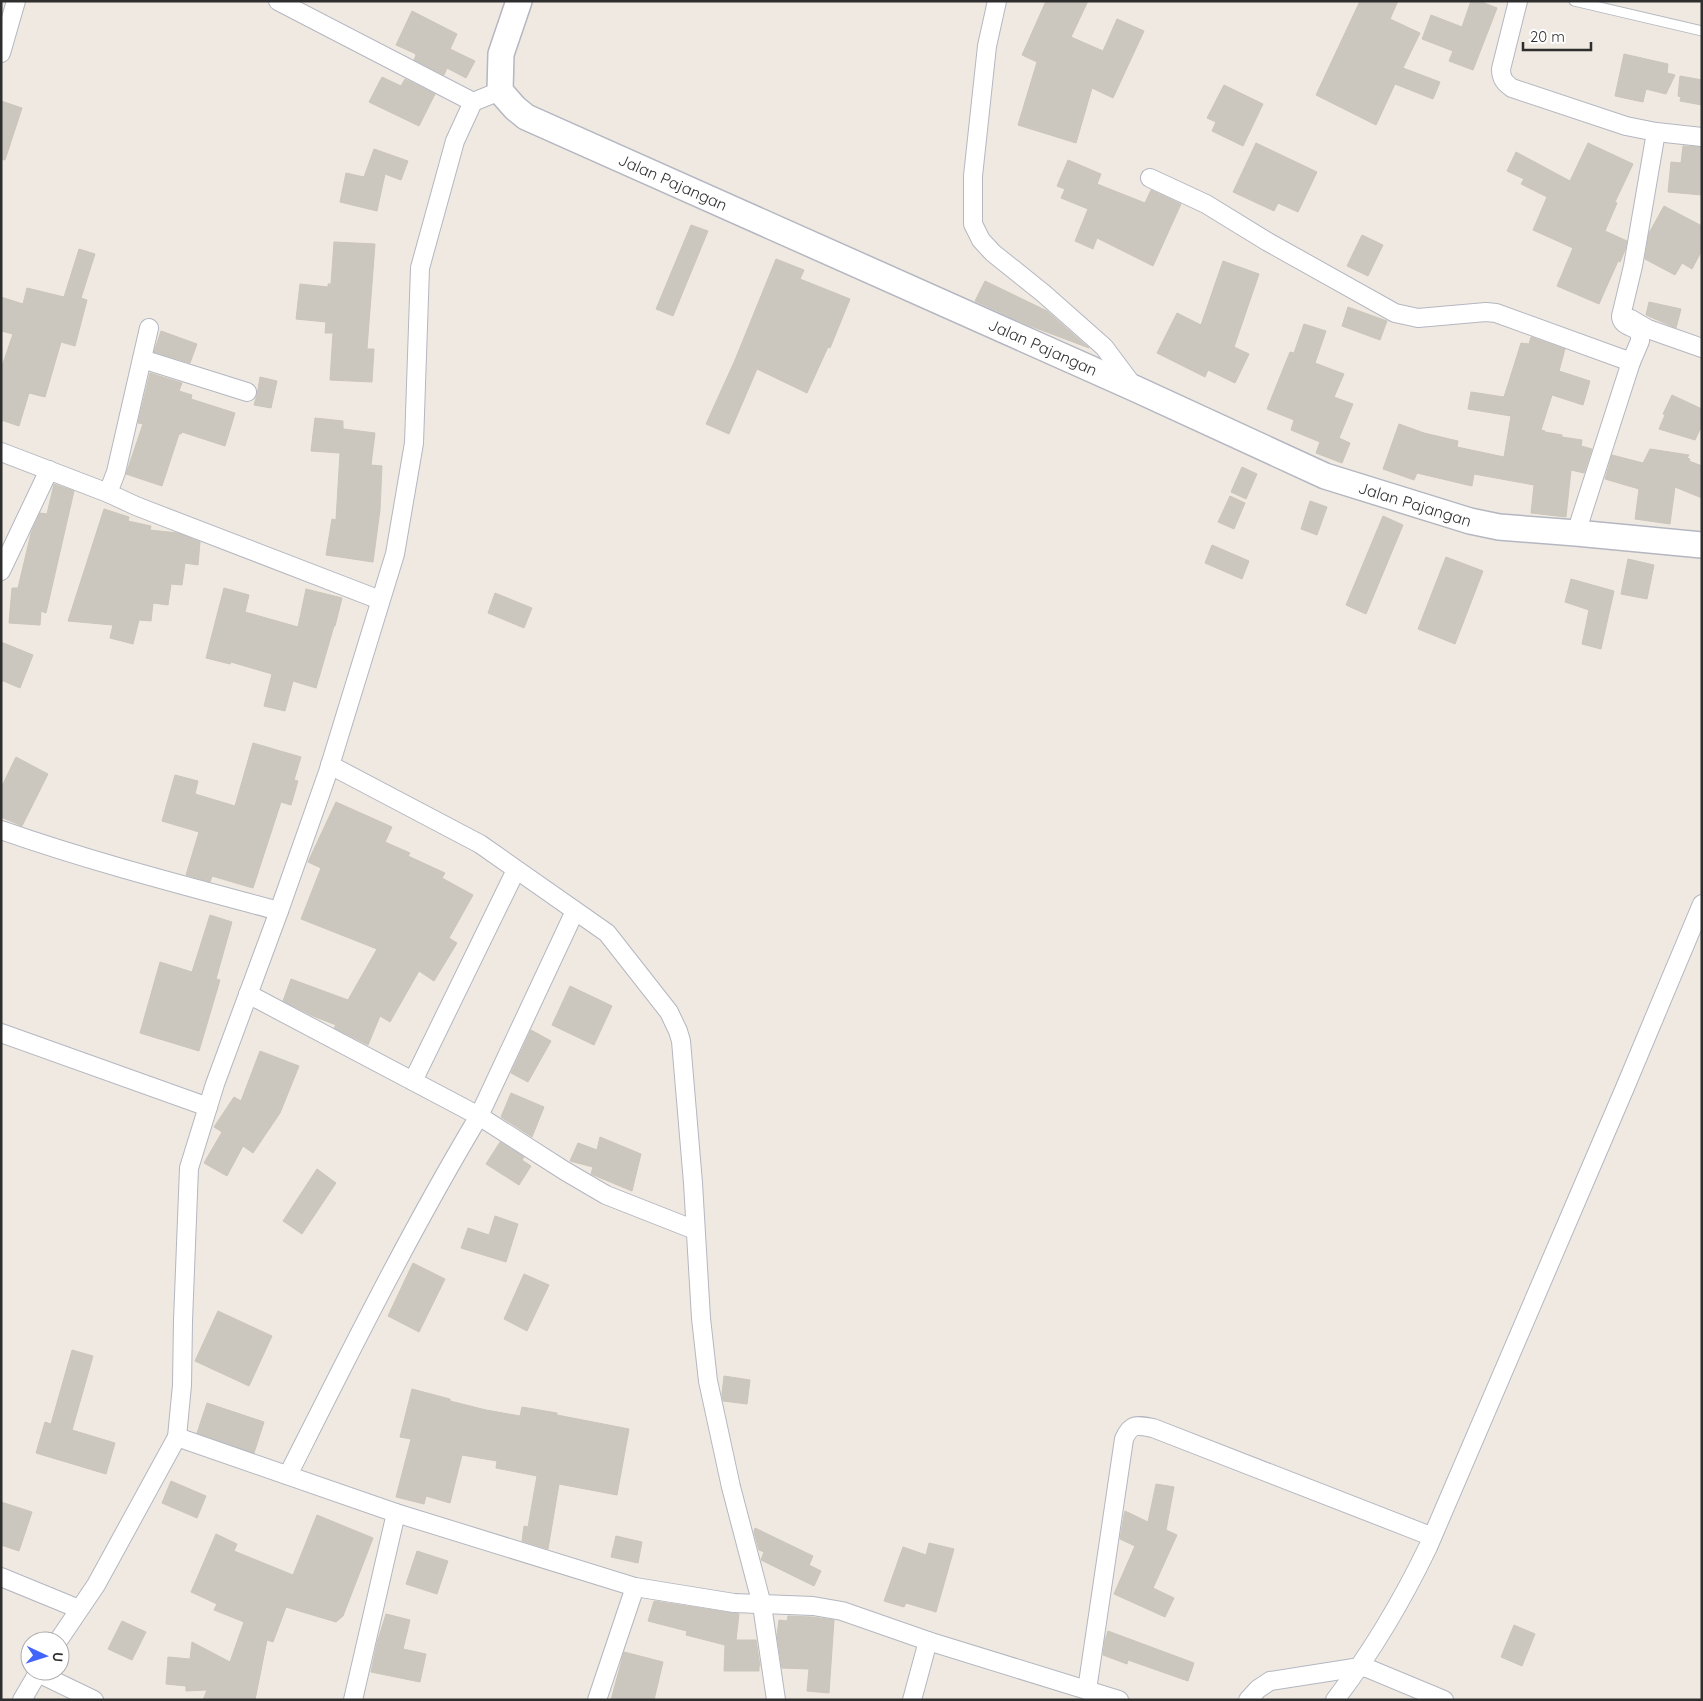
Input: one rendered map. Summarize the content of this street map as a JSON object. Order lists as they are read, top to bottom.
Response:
{
  "streets": {
    "main road": ["Jalan Pajangan"]
  },
  "scale_bar": "20 m",
  "north": "right"
}
